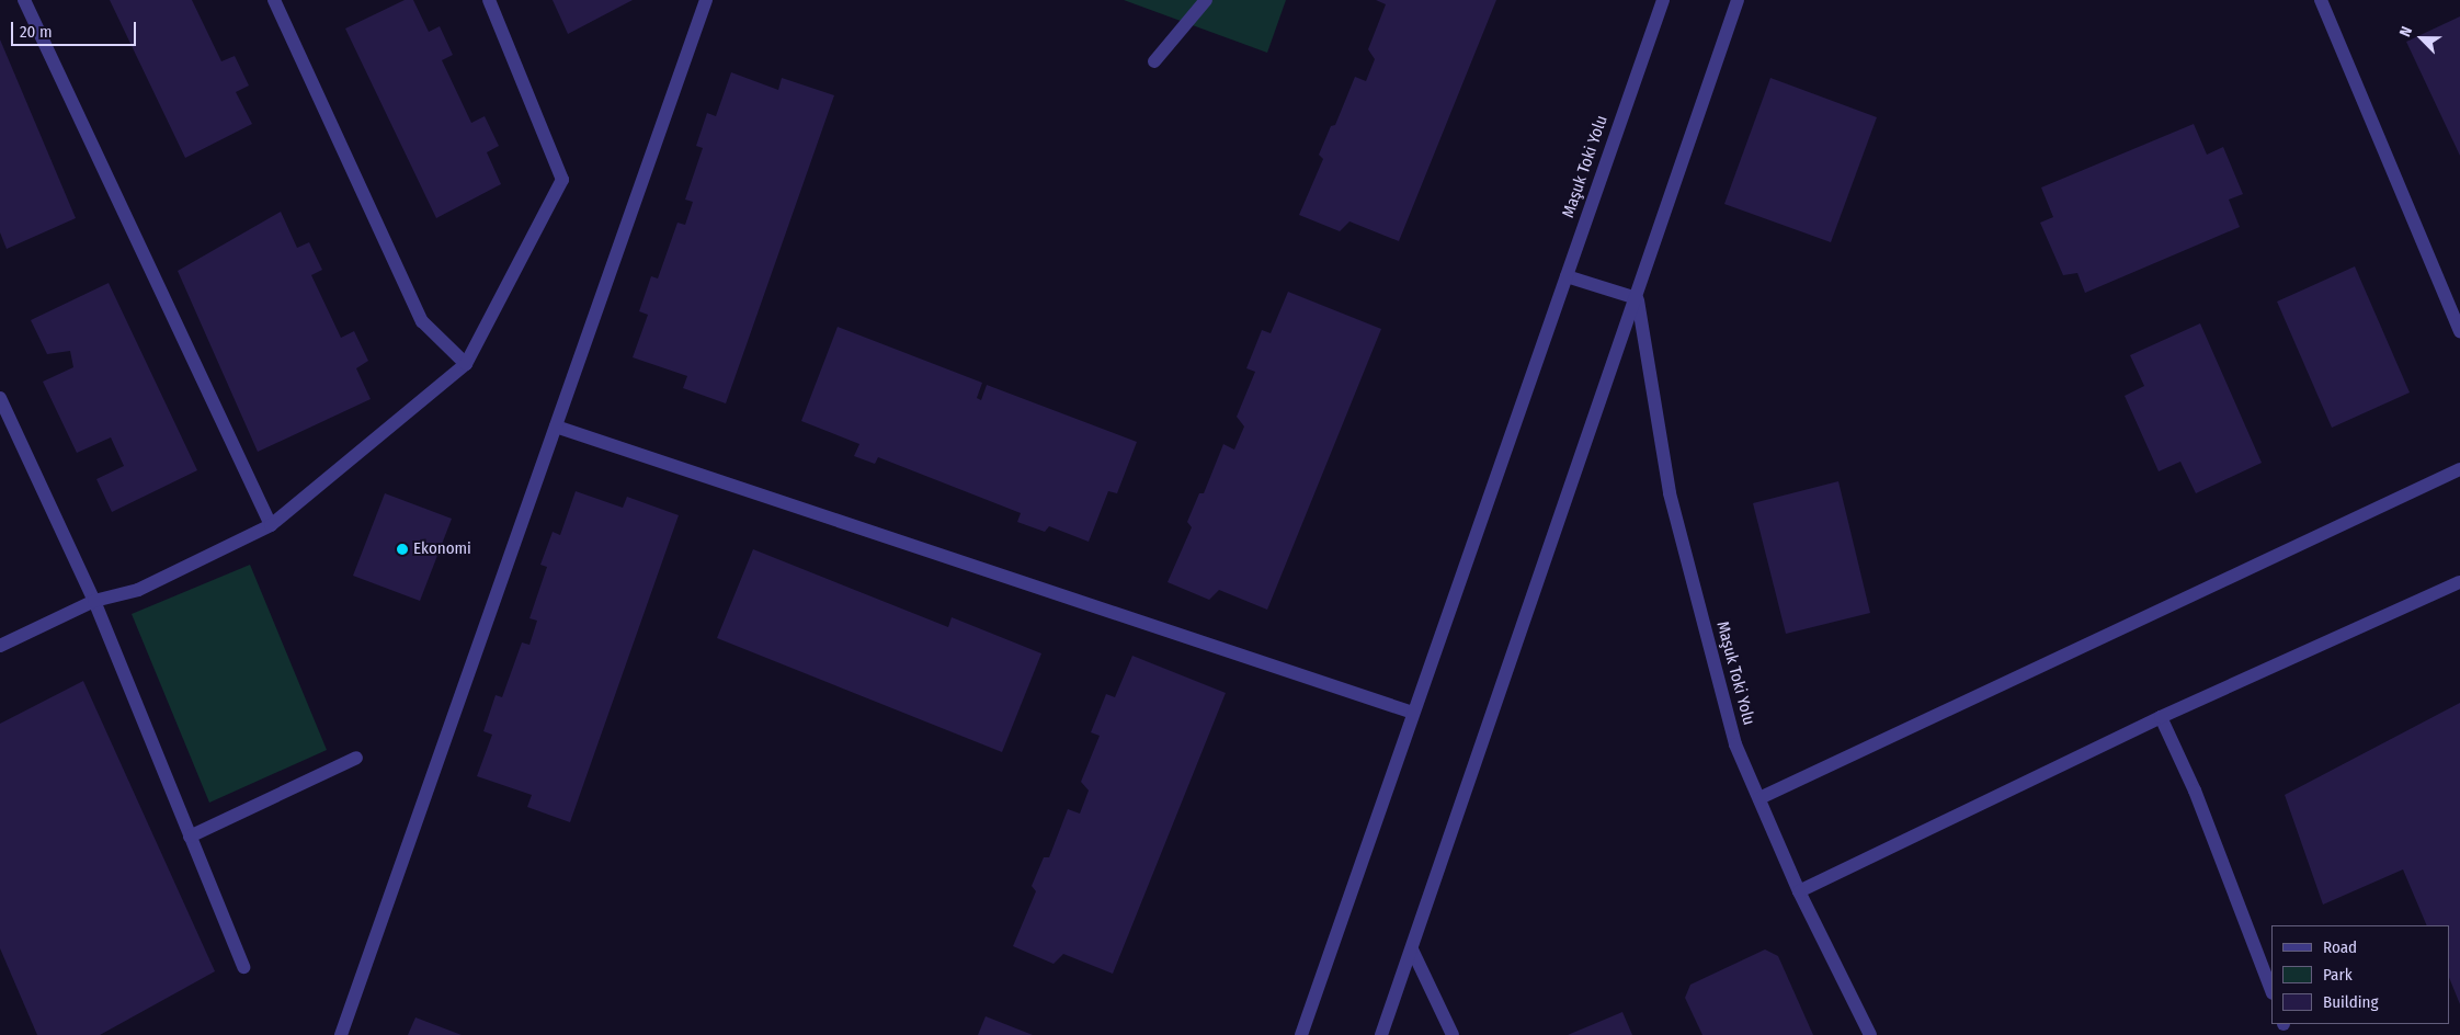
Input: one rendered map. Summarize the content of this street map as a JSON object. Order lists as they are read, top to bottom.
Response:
{
  "streets": {
    "street": ["Maşuk Toki Yolu"]
  },
  "places": ["Ekonomi"],
  "legend": ["Road", "Park", "Building"],
  "scale_bar": "20 m",
  "north": "top left"
}
